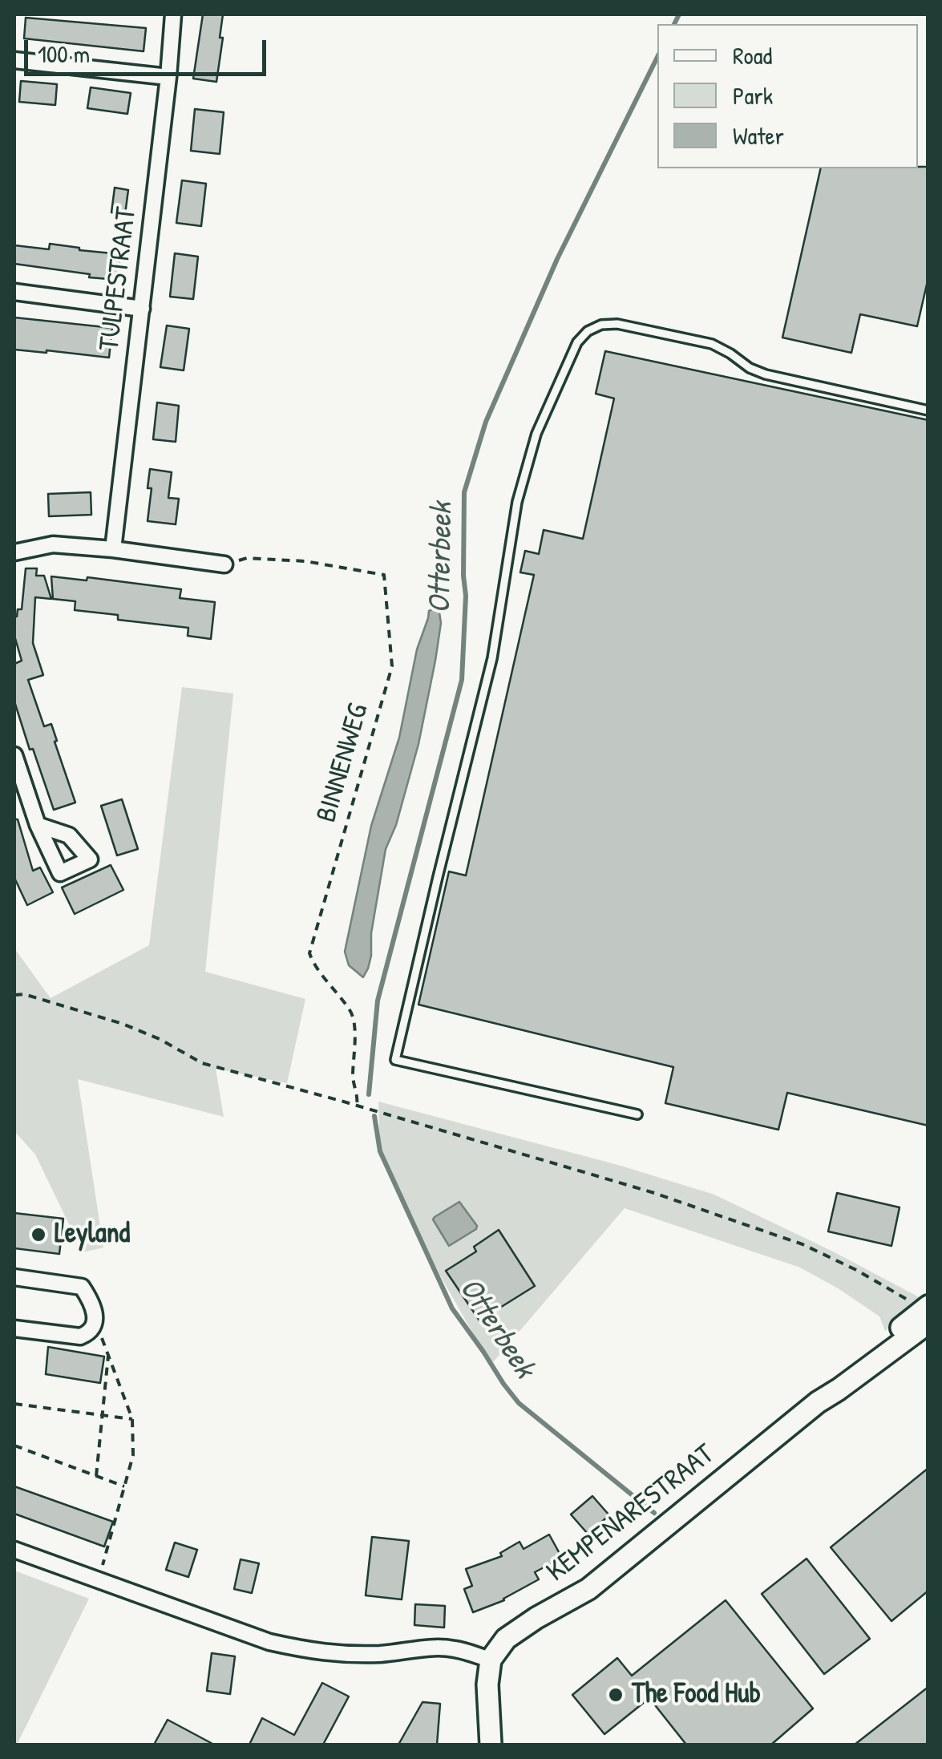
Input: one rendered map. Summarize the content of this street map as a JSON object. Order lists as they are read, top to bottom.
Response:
{
  "streets": {
    "street": ["TULPESTRAAT", "KEMPENARESTRAAT"],
    "path": ["BINNENWEG"]
  },
  "water": ["Otterbeek"],
  "places": ["Leyland", "The Food Hub"],
  "legend": ["Road", "Park", "Water"],
  "scale_bar": "100 m"
}
